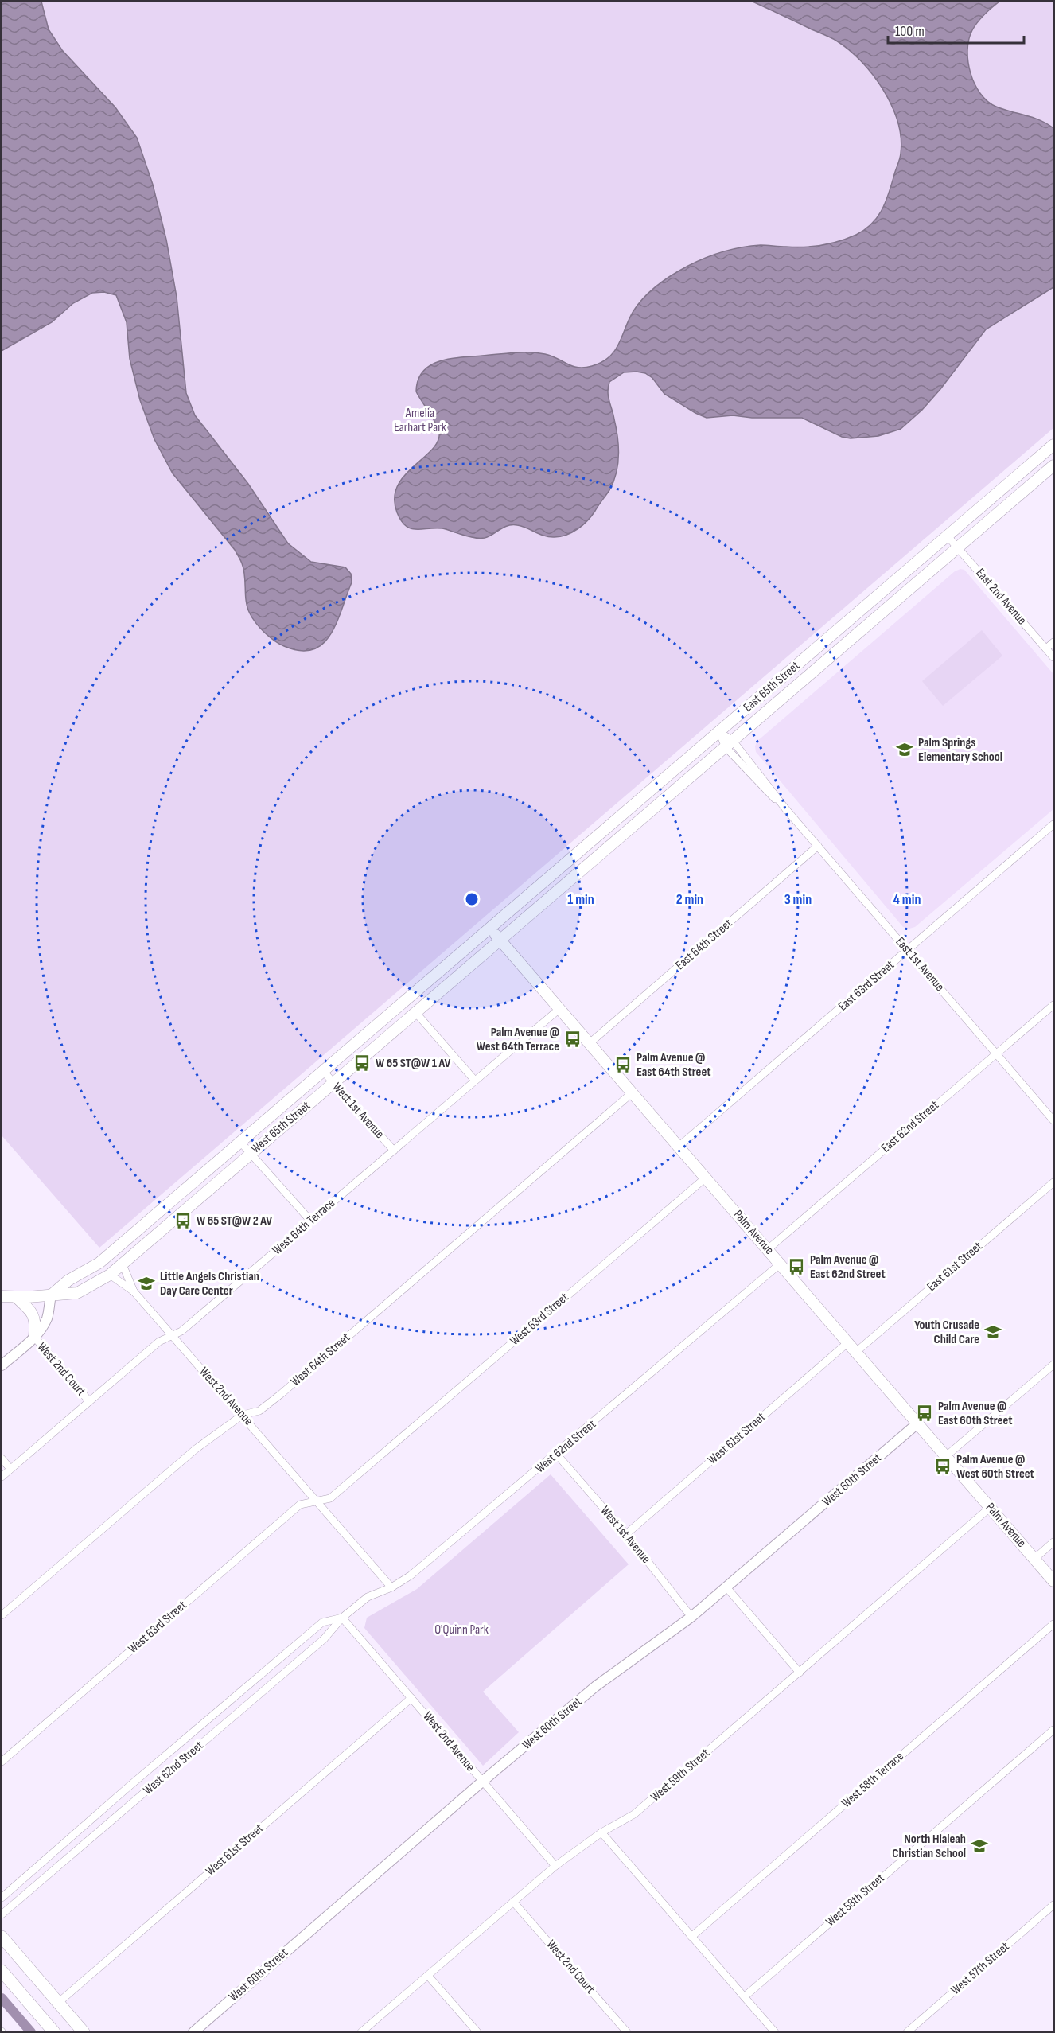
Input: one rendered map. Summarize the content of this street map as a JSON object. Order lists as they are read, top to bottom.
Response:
{
  "streets": {
    "main road": ["East 65th Street", "West 65th Street", "Palm Avenue"],
    "street": [
      "East 2nd Avenue",
      "East 64th Street",
      "East 1st Avenue",
      "East 63rd Street",
      "West 1st Avenue",
      "East 62nd Street",
      "West 64th Terrace",
      "East 61st Street",
      "West 63rd Street",
      "West 64th Street",
      "West 2nd Court",
      "West 2nd Avenue",
      "West 61st Street",
      "West 62nd Street",
      "West 60th Street",
      "West 59th Street",
      "West 58th Terrace",
      "West 58th Street",
      "West 57th Street"
    ]
  },
  "crossings": [
    ["East 2nd Avenue", "East 65th Street"],
    ["East 65th Street", "East 1st Avenue"],
    ["East 65th Street", "West 65th Street"],
    ["East 65th Street", "Palm Avenue"],
    ["East 64th Street", "East 1st Avenue"],
    ["East 64th Street", "Palm Avenue"],
    ["East 1st Avenue", "East 63rd Street"],
    ["East 1st Avenue", "East 62nd Street"],
    ["East 63rd Street", "Palm Avenue"],
    ["West 1st Avenue", "West 65th Street"],
    ["West 1st Avenue", "West 64th Terrace"],
    ["West 1st Avenue", "West 61st Street"],
    ["West 1st Avenue", "West 62nd Street"],
    ["West 1st Avenue", "West 60th Street"],
    ["East 62nd Street", "Palm Avenue"],
    ["West 65th Street", "Palm Avenue"],
    ["West 65th Street", "West 2nd Avenue"],
    ["West 64th Terrace", "Palm Avenue"],
    ["West 64th Terrace", "West 2nd Court"],
    ["West 64th Terrace", "West 2nd Avenue"],
    ["Palm Avenue", "East 61st Street"],
    ["Palm Avenue", "West 63rd Street"],
    ["Palm Avenue", "West 64th Street"],
    ["Palm Avenue", "West 61st Street"],
    ["Palm Avenue", "West 62nd Street"],
    ["Palm Avenue", "West 60th Street"],
    ["Palm Avenue", "West 59th Street"],
    ["West 63rd Street", "West 2nd Avenue"],
    ["West 64th Street", "West 2nd Avenue"],
    ["West 2nd Court", "West 59th Street"],
    ["West 2nd Avenue", "West 61st Street"],
    ["West 2nd Avenue", "West 62nd Street"],
    ["West 2nd Avenue", "West 60th Street"],
    ["West 2nd Avenue", "West 59th Street"]
  ],
  "parks": ["Amelia Earhart Park", "O'Quinn Park"],
  "places": {
    "school or university": [
      "Palm Springs Elementary School",
      "Little Angels Christian Day Care Center",
      "Youth Crusade Child Care",
      "North Hialeah Christian School"
    ],
    "bus stop": [
      "Palm Avenue @ West 64th Terrace",
      "W 65 ST@W 1 AV",
      "Palm Avenue @ East 64th Street",
      "W 65 ST@W 2 AV",
      "Palm Avenue @ East 62nd Street",
      "Palm Avenue @ East 60th Street",
      "Palm Avenue @ West 60th Street"
    ]
  },
  "scale_bar": "100 m",
  "rings": [
    "1 min",
    "2 min",
    "3 min",
    "4 min"
  ]
}
